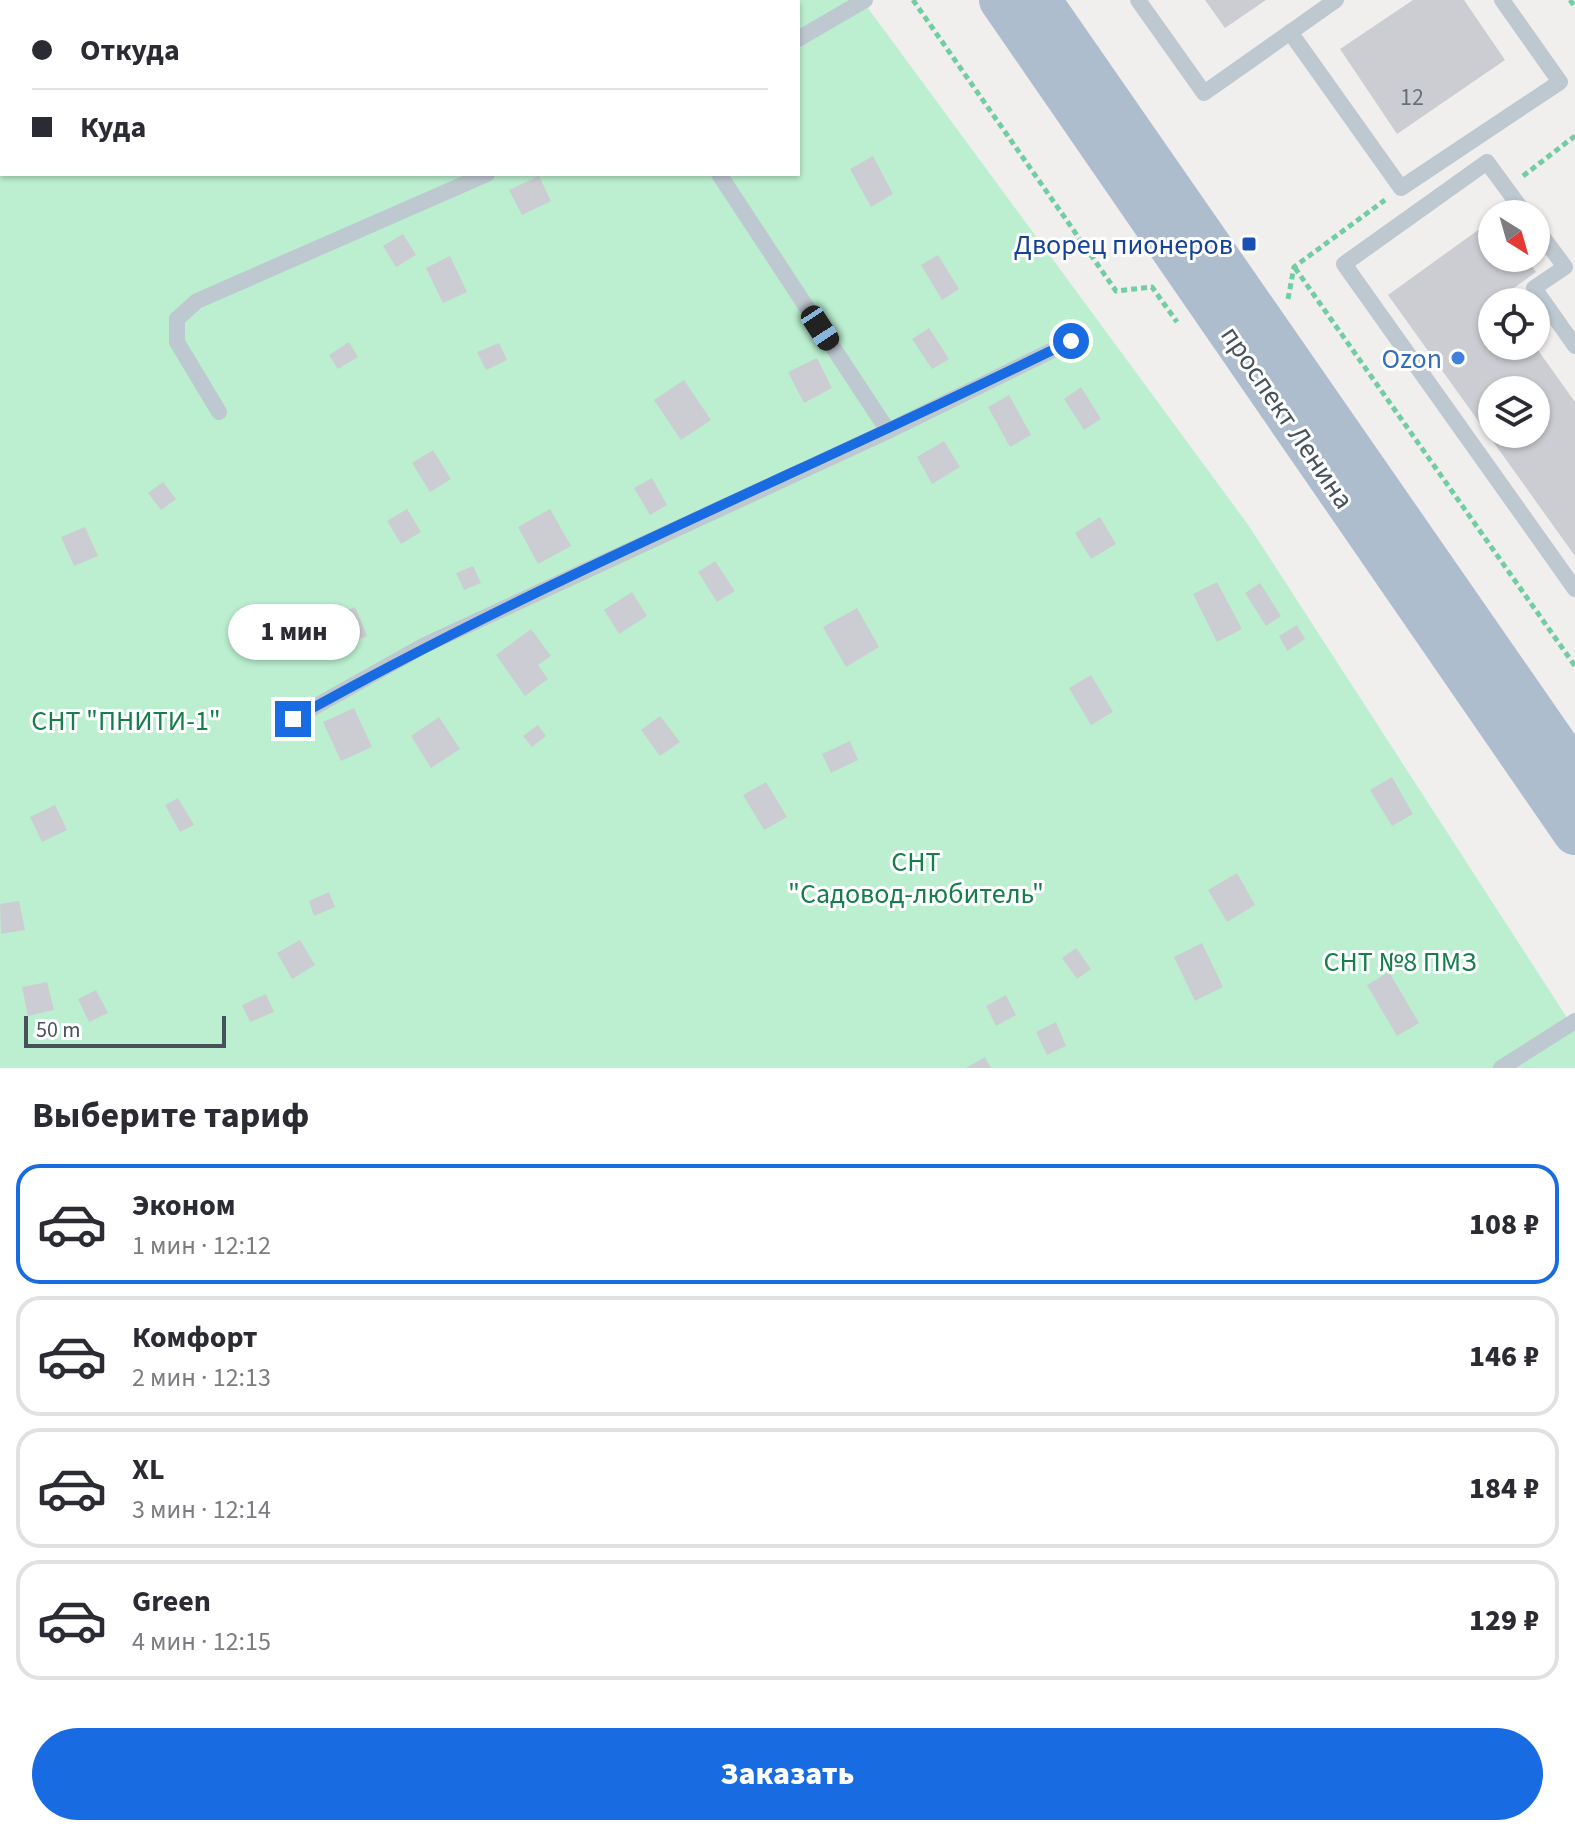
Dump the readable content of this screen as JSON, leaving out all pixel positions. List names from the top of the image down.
{
  "streets": {
    "main road": ["проспект Ленина"]
  },
  "parks": ["СНТ \"ПНИТИ-1\"", "СНТ \"Садовод-любитель\"", "СНТ №8 ПМЗ"],
  "places": {
    "transit": ["Дворец пионеров"],
    "other": ["Ozon"]
  },
  "house_numbers": ["12"],
  "scale_bar": "50 m",
  "north": "bottom right",
  "page": {
    "banner": ["Откуда", "Куда"],
    "bubble": "1 мин",
    "scale": "50 m",
    "heading": "Выберите тариф",
    "list": [
      {
        "name": "Эконом",
        "note": "1 мин · 12:12",
        "value": "108 ₽"
      },
      {
        "name": "Комфорт",
        "note": "2 мин · 12:13",
        "value": "146 ₽"
      },
      {
        "name": "XL",
        "note": "3 мин · 12:14",
        "value": "184 ₽"
      },
      {
        "name": "Green",
        "note": "4 мин · 12:15",
        "value": "129 ₽"
      }
    ],
    "buttons": "Заказать"
  }
}
